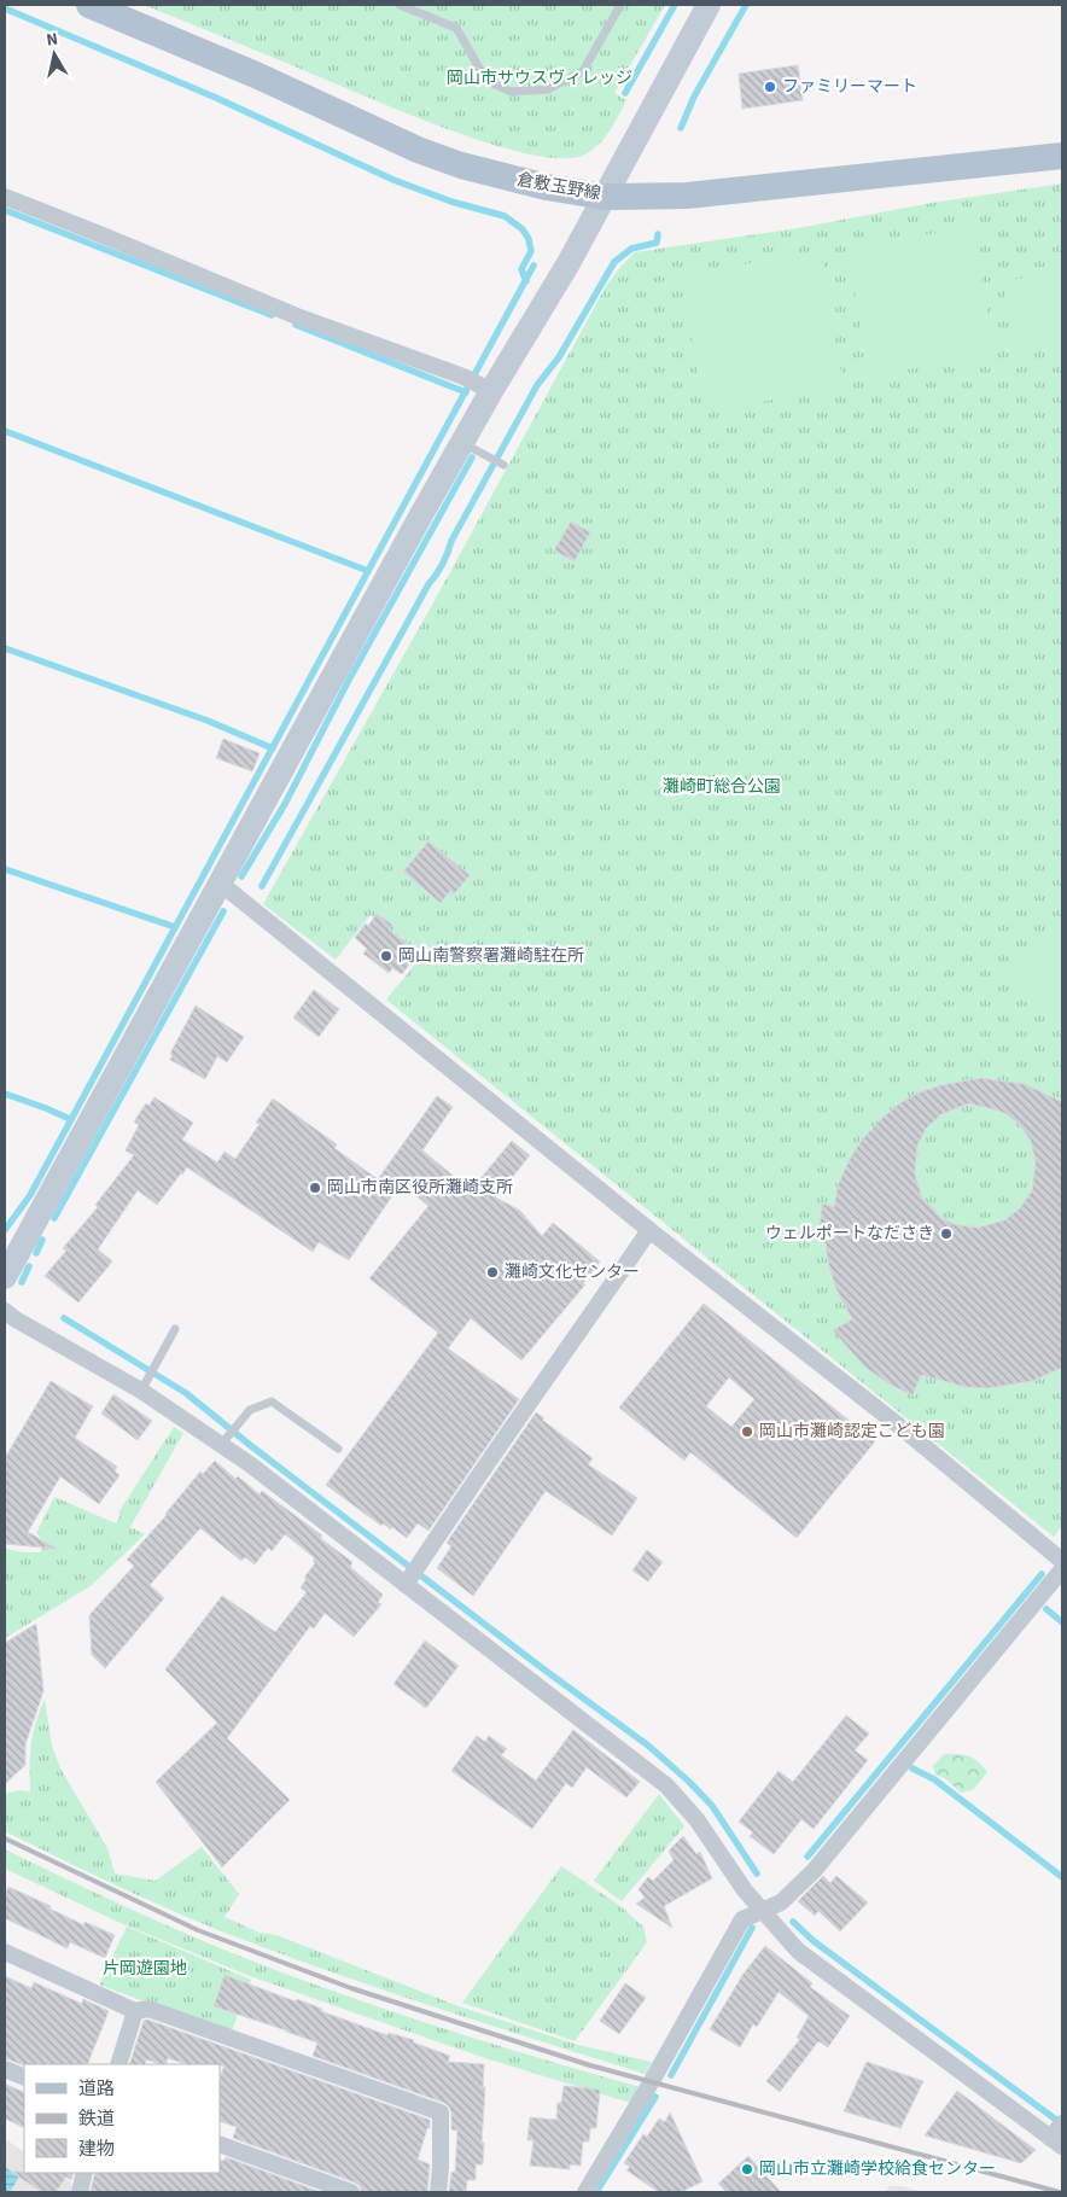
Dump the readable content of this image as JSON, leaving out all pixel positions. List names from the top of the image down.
{
  "streets": {
    "main road": ["倉敷玉野線"]
  },
  "parks": ["岡山市サウスヴィレッジ", "灘崎町総合公園", "片岡遊園地"],
  "places": [
    "ファミリーマート",
    "岡山南警察署灘崎駐在所",
    "岡山市南区役所灘崎支所",
    "ウェルポートなださき",
    "灘崎文化センター",
    "岡山市灘崎認定こども園",
    "岡山市立灘崎学校給食センター"
  ],
  "legend": ["道路", "鉄道", "建物"],
  "north": "top"
}
